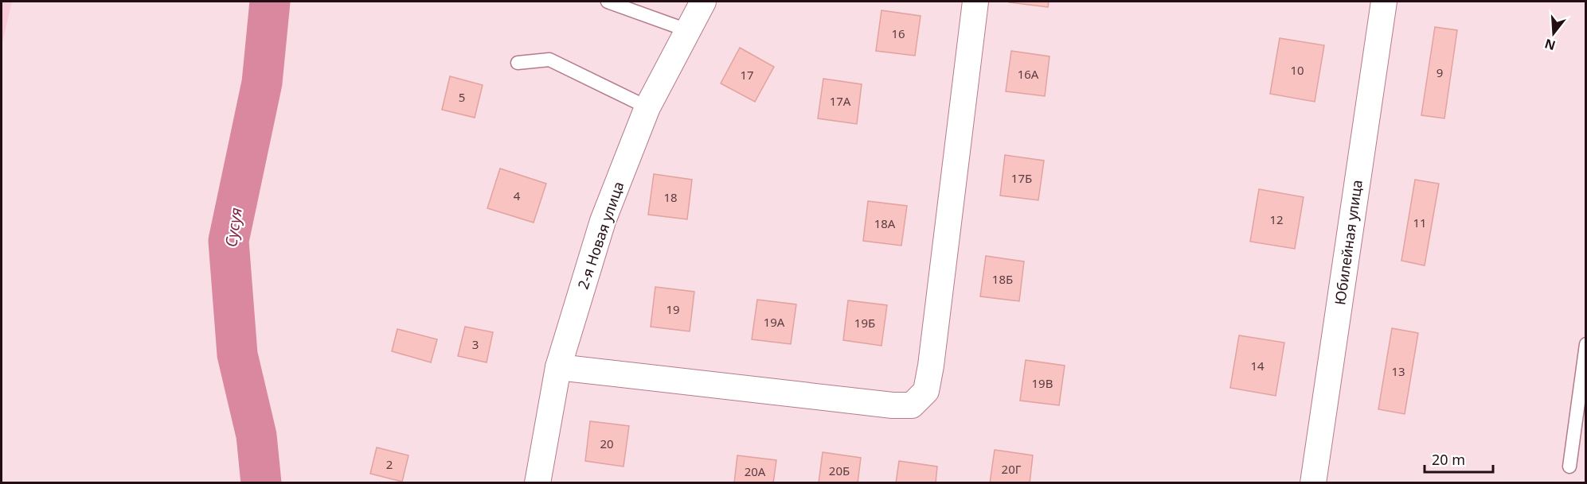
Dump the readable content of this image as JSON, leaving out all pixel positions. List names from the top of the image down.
{
  "streets": {
    "street": ["2-я Новая улица", "Юбилейная улица"]
  },
  "water": ["Сусуя"],
  "house_numbers": [
    "16",
    "10",
    "9",
    "16А",
    "17",
    "5",
    "17А",
    "17Б",
    "4",
    "18",
    "12",
    "11",
    "18А",
    "18Б",
    "19",
    "19А",
    "19Б",
    "3",
    "14",
    "13",
    "19В",
    "20",
    "2",
    "20Г",
    "20Б",
    "20А"
  ],
  "scale_bar": "20 m",
  "north": "bottom"
}
